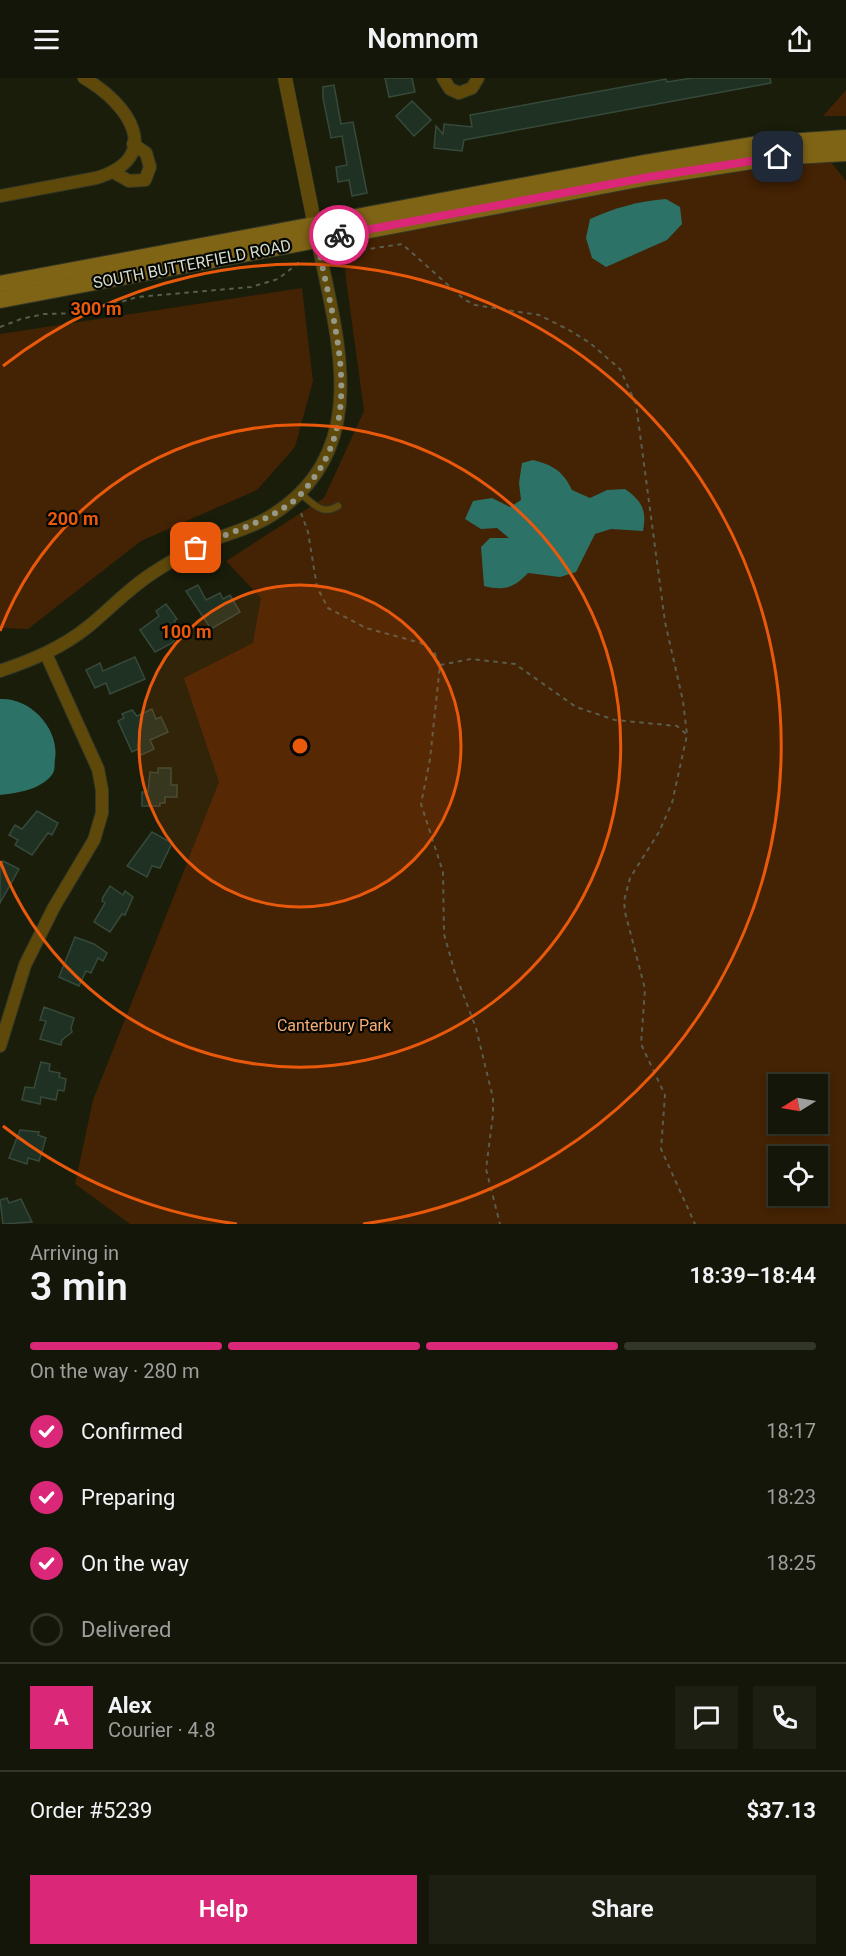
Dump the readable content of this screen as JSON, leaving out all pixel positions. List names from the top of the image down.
{
  "streets": {
    "main road": ["SOUTH BUTTERFIELD ROAD"]
  },
  "parks": ["Canterbury Park"],
  "north": "left",
  "page": {
    "header": "Nomnom",
    "heading": ["3 min", "Arriving in", "18:39–18:44"],
    "panel": [
      "Alex",
      "Courier · 4.8",
      "Order #5239",
      "$37.13"
    ],
    "bar": "On the way · 280 m",
    "list": [
      ["Confirmed", "18:17"],
      ["Preparing", "18:23"],
      ["On the way", "18:25"],
      "Delivered"
    ],
    "round": "A",
    "buttons": ["Help", "Share"]
  },
  "rings": ["300 m", "200 m", "100 m"]
}
